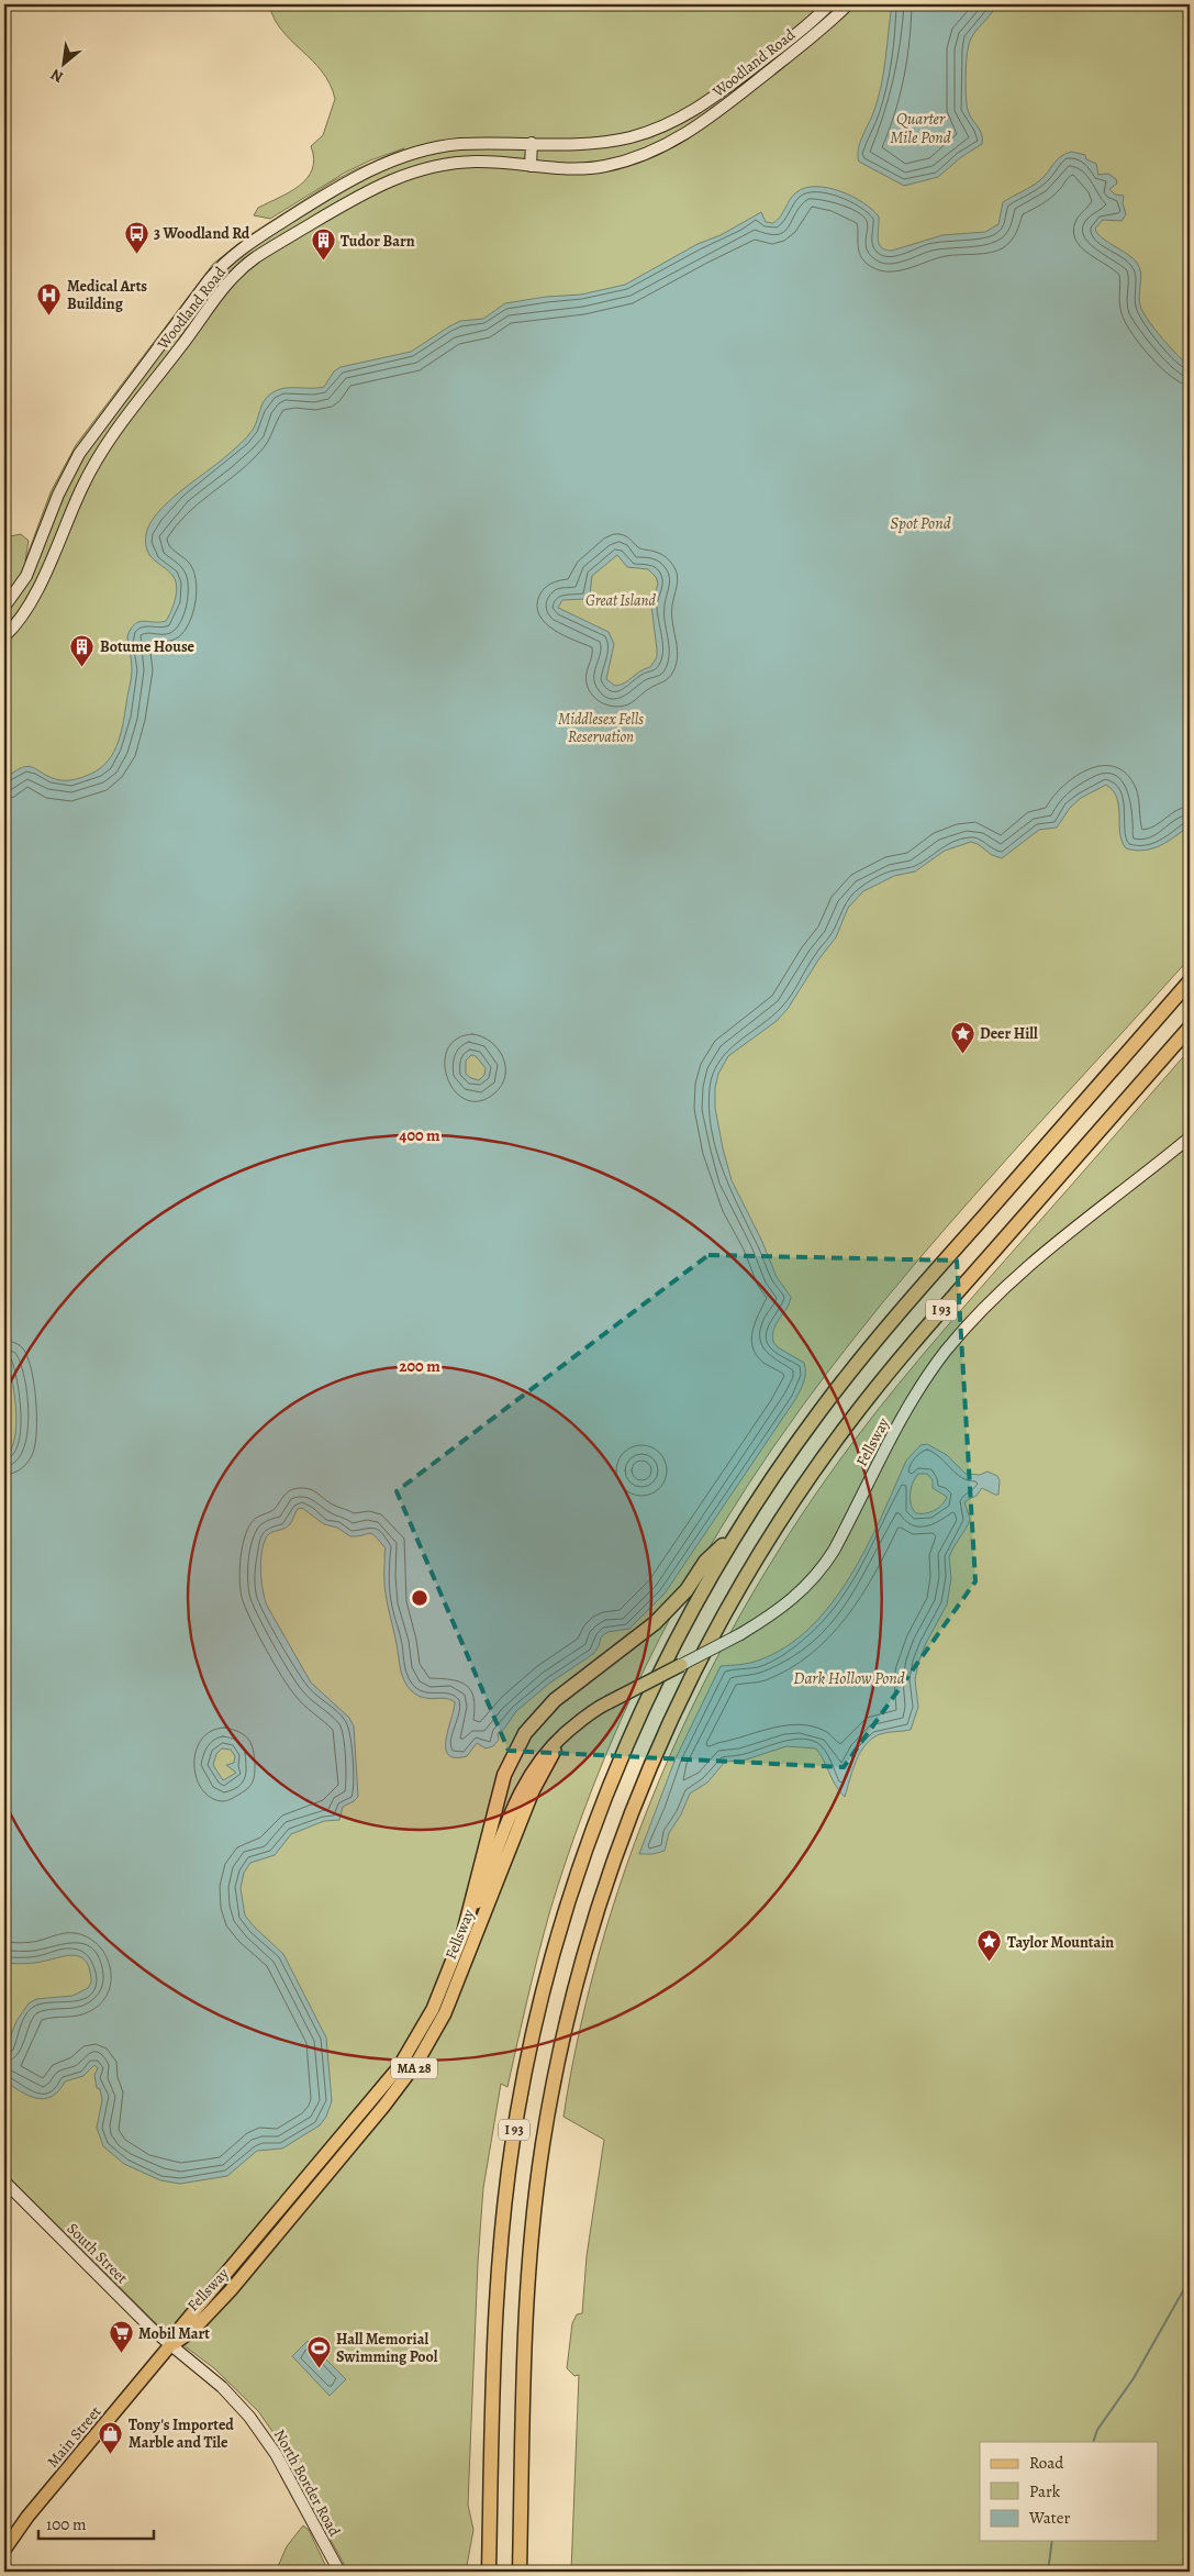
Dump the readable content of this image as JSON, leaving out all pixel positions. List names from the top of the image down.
{
  "streets": {
    "highway": ["I 93"],
    "main road": [
      "Woodland Road",
      "Fellsway",
      "MA 28",
      "South Street",
      "Main Street",
      "North Border Road"
    ]
  },
  "crossings": [
    ["Fellsway", "South Street"],
    ["Fellsway", "Main Street"],
    ["Fellsway", "North Border Road"],
    ["South Street", "Main Street"],
    ["South Street", "North Border Road"],
    ["Main Street", "North Border Road"]
  ],
  "water": ["Quarter Mile Pond", "Spot Pond", "Dark Hollow Pond"],
  "parks": ["Great Island", "Middlesex Fells Reservation"],
  "places": {
    "bus stop": ["3 Woodland Rd"],
    "building": ["Tudor Barn", "Botume House"],
    "hospital": ["Medical Arts Building"],
    "place": ["Deer Hill", "Taylor Mountain"],
    "supermarket": ["Mobil Mart"],
    "sports": ["Hall Memorial Swimming Pool"],
    "shop": ["Tony's Imported Marble and Tile"]
  },
  "legend": ["Road", "Park", "Water"],
  "scale_bar": "100 m",
  "north": "bottom left",
  "rings": ["400 m", "200 m"]
}
